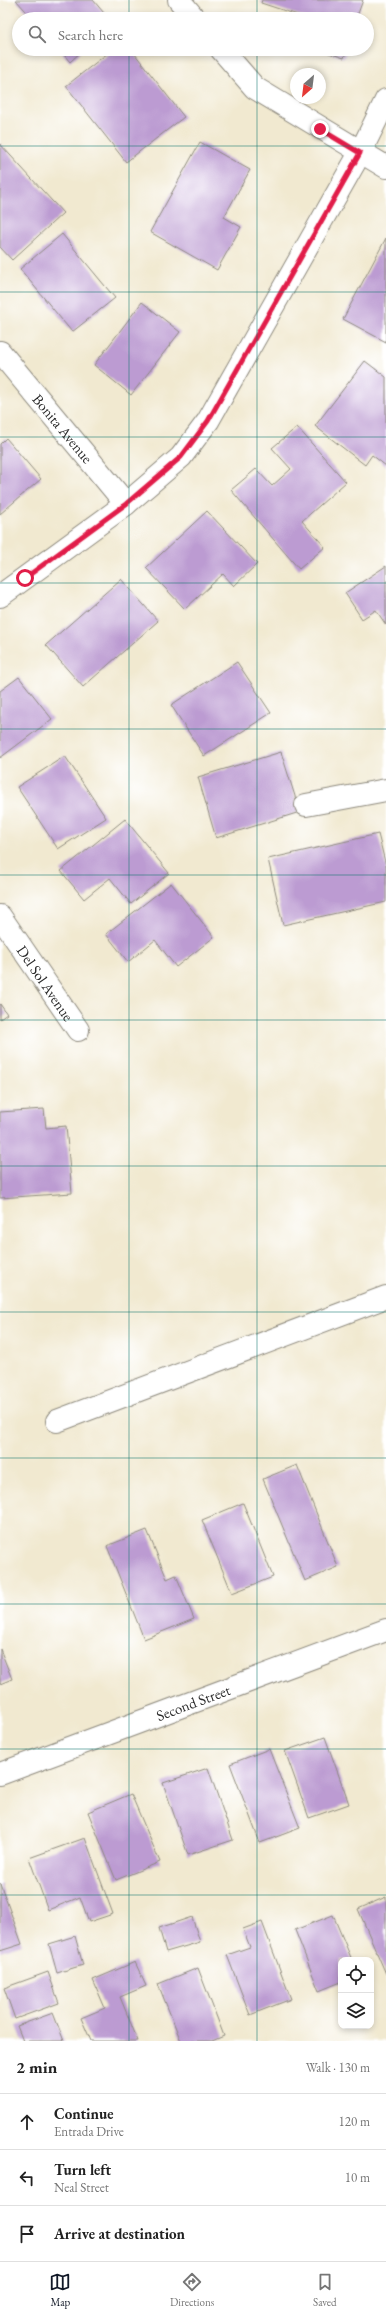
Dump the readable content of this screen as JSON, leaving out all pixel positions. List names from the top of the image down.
{
  "streets": {
    "street": ["Bonita Avenue", "Del Sol Avenue", "Second Street"]
  },
  "north": "bottom left",
  "page": {
    "search": "Search here",
    "heading": ["2 min", "Walk · 130 m"],
    "list": [
      ["Continue", "Entrada Drive", "120 m"],
      ["Turn left", "Neal Street", "10 m"],
      "Arrive at destination"
    ],
    "nav": ["Map", "Directions", "Saved"]
  }
}
